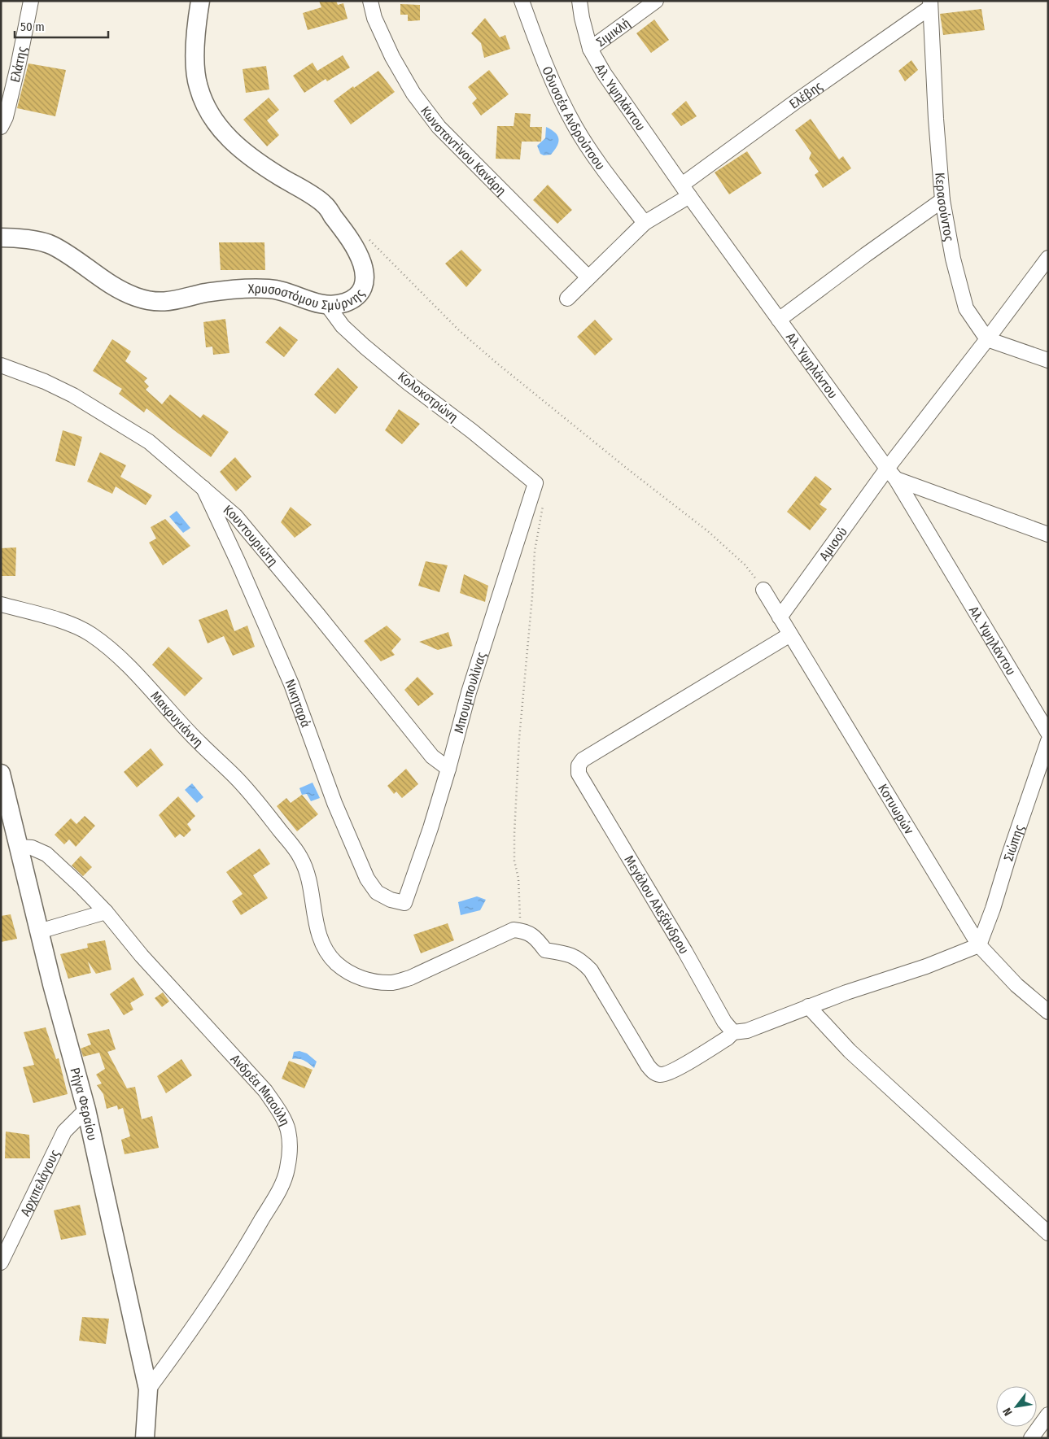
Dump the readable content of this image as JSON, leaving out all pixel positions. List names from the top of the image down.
{
  "streets": {
    "street": [
      "Σιμικλή",
      "Ελάτης",
      "Ελέβης",
      "Αλ. Υψηλάντου",
      "Οδυσσέα Ανδρούτσου",
      "Κωνσταντίνου Κανάρη",
      "Κερασούντος",
      "Χρυσοστόμου Σμύρνης",
      "Κολοκοτρώνη",
      "Κουντουριώτη",
      "Αμισού",
      "Μπουμπουλίνας",
      "Νικηταρά",
      "Μακρυγιάννη",
      "Κοτυωρών",
      "Σιώπης",
      "Μεγάλου Αλεξάνδρου",
      "Ανδρέα Μιαούλη",
      "Ρήγα Φεραίου",
      "Αρχιπελάγους"
    ]
  },
  "crossings": [
    ["Σιμικλή", "Αλ. Υψηλάντου"],
    ["Ελέβης", "Αλ. Υψηλάντου"],
    ["Ελέβης", "Οδυσσέα Ανδρούτσου"],
    ["Ελέβης", "Κωνσταντίνου Κανάρη"],
    ["Ελέβης", "Κερασούντος"],
    ["Αλ. Υψηλάντου", "Αμισού"],
    ["Κερασούντος", "Αμισού"],
    ["Χρυσοστόμου Σμύρνης", "Κολοκοτρώνη"],
    ["Κολοκοτρώνη", "Μπουμπουλίνας"],
    ["Κουντουριώτη", "Μπουμπουλίνας"],
    ["Κουντουριώτη", "Νικηταρά"],
    ["Αμισού", "Κοτυωρών"],
    ["Μπουμπουλίνας", "Νικηταρά"],
    ["Κοτυωρών", "Σιώπης"],
    ["Κοτυωρών", "Μεγάλου Αλεξάνδρου"],
    ["Ανδρέα Μιαούλη", "Ρήγα Φεραίου"],
    ["Ρήγα Φεραίου", "Αρχιπελάγους"]
  ],
  "scale_bar": "50 m",
  "north": "bottom left"
}
